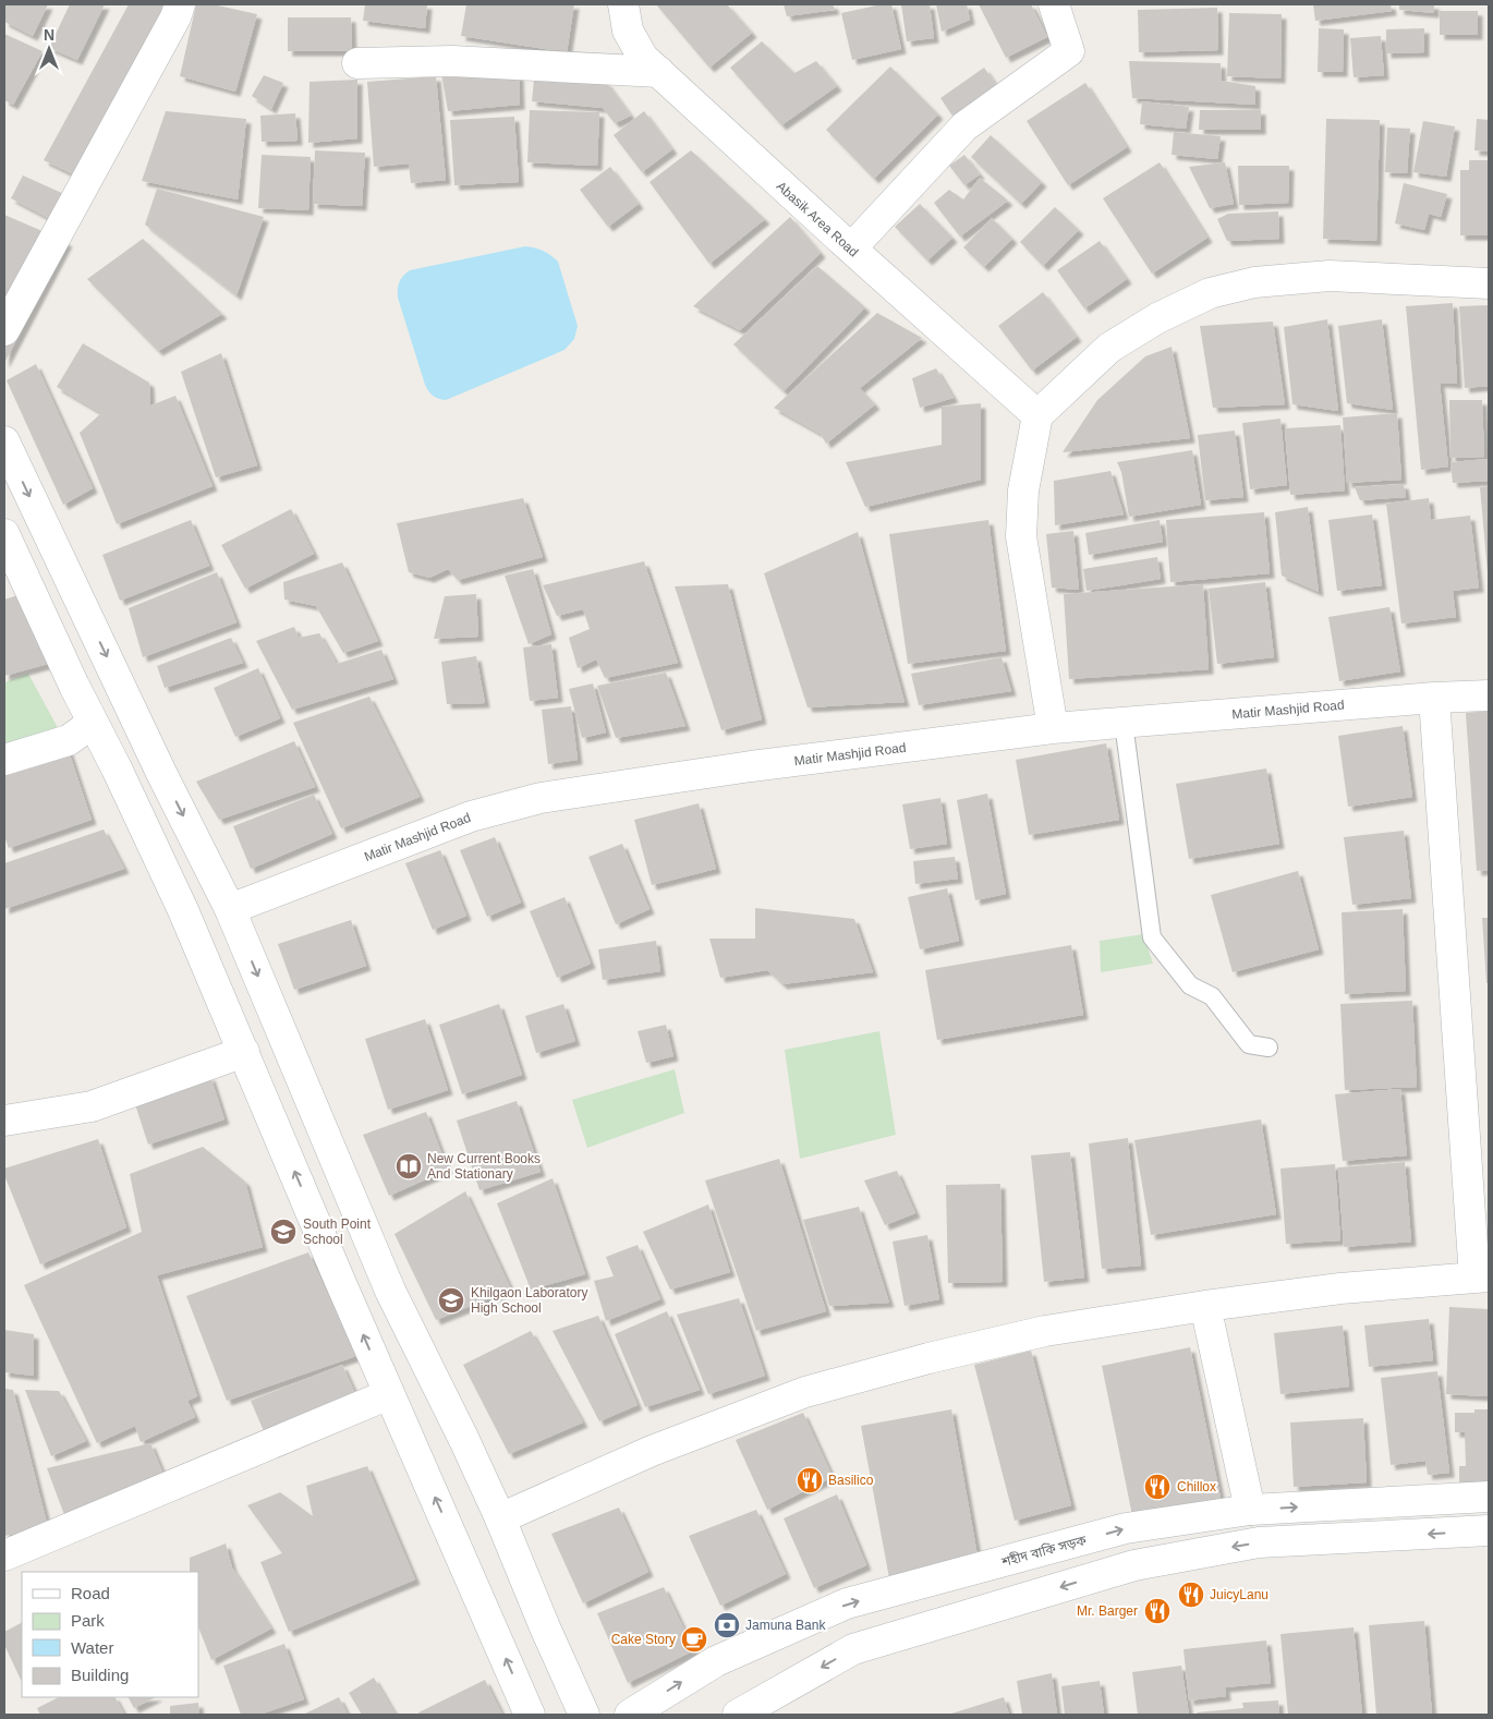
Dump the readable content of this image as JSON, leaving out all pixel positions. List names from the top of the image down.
{
  "streets": {
    "street": ["Abasik Area Road", "Matir Mashjid Road", "শহীদ বাকি সড়ক"]
  },
  "places": {
    "library": ["New Current Books And Stationary"],
    "school or university": ["South Point School", "Khilgaon Laboratory High School"],
    "restaurant": [
      "Basilico",
      "Chillox",
      "JuicyLanu",
      "Mr. Barger"
    ],
    "bank": ["Jamuna Bank"],
    "cafe": ["Cake Story"]
  },
  "legend": [
    "Road",
    "Park",
    "Water",
    "Building"
  ],
  "north": "top"
}
